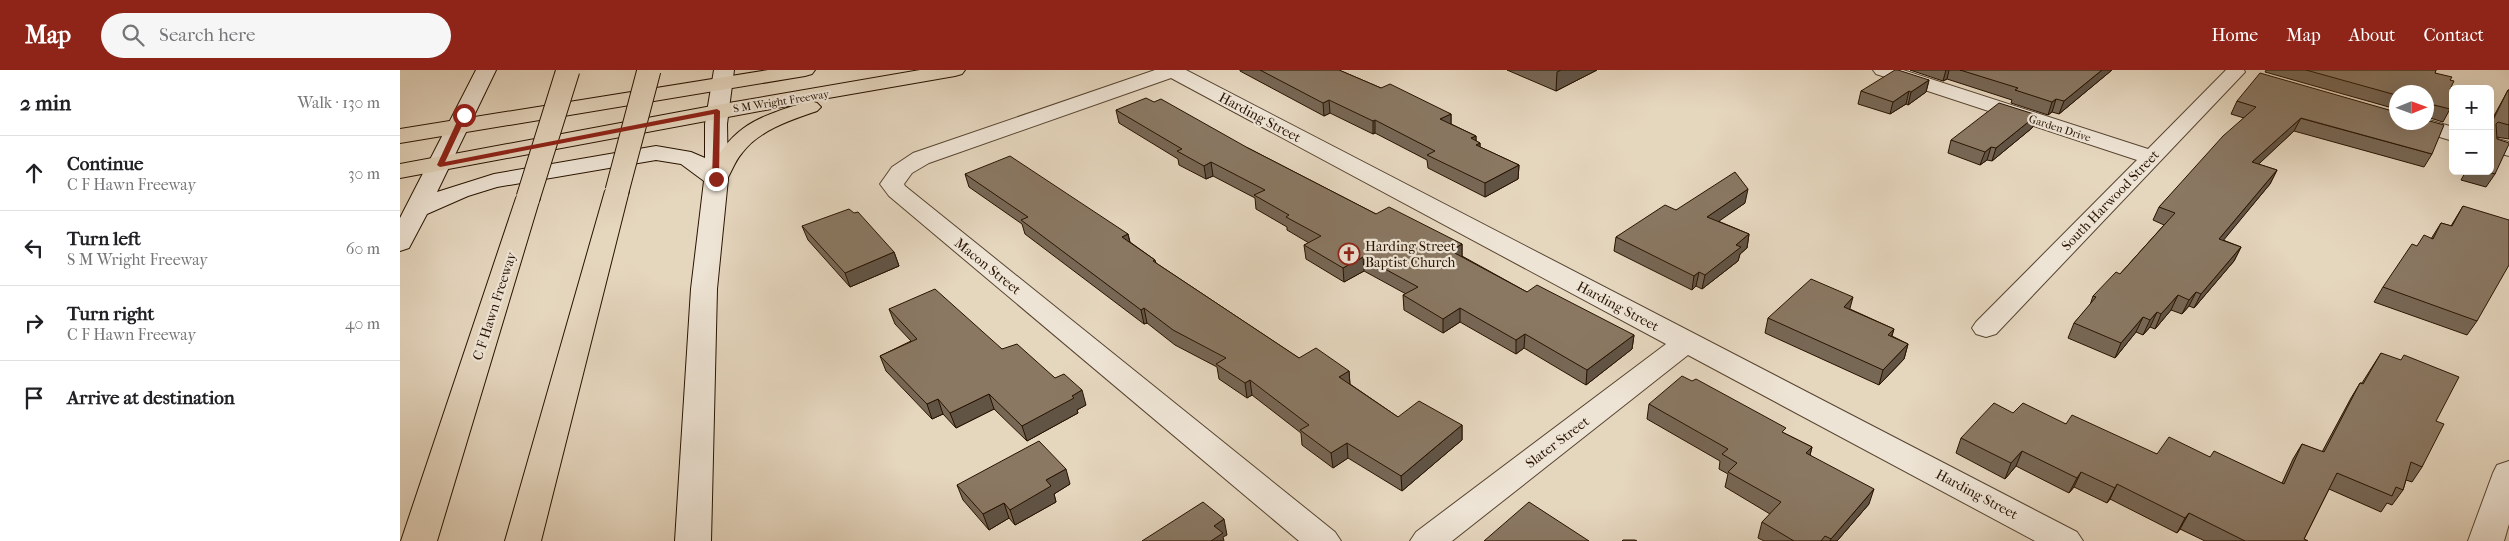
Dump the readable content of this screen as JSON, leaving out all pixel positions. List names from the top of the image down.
{
  "streets": {
    "main road": ["S M Wright Freeway", "C F Hawn Freeway"],
    "street": [
      "Harding Street",
      "Garden Drive",
      "South Harwood Street",
      "Macon Street",
      "Slater Street"
    ]
  },
  "crossings": [
    ["Harding Street", "Macon Street"],
    ["Harding Street", "Slater Street"],
    ["Garden Drive", "South Harwood Street"]
  ],
  "places": {
    "church": ["Harding Street Baptist Church"]
  },
  "north": "right",
  "page": {
    "header": "Map",
    "search": "Search here",
    "nav": [
      "Home",
      "Map",
      "About",
      "Contact"
    ],
    "heading": ["2 min", "Walk · 130 m"],
    "map_buttons": ["+", "−"],
    "list": [
      ["Continue", "C F Hawn Freeway", "30 m"],
      ["Turn left", "S M Wright Freeway", "60 m"],
      ["Turn right", "C F Hawn Freeway", "40 m"],
      "Arrive at destination"
    ]
  }
}
